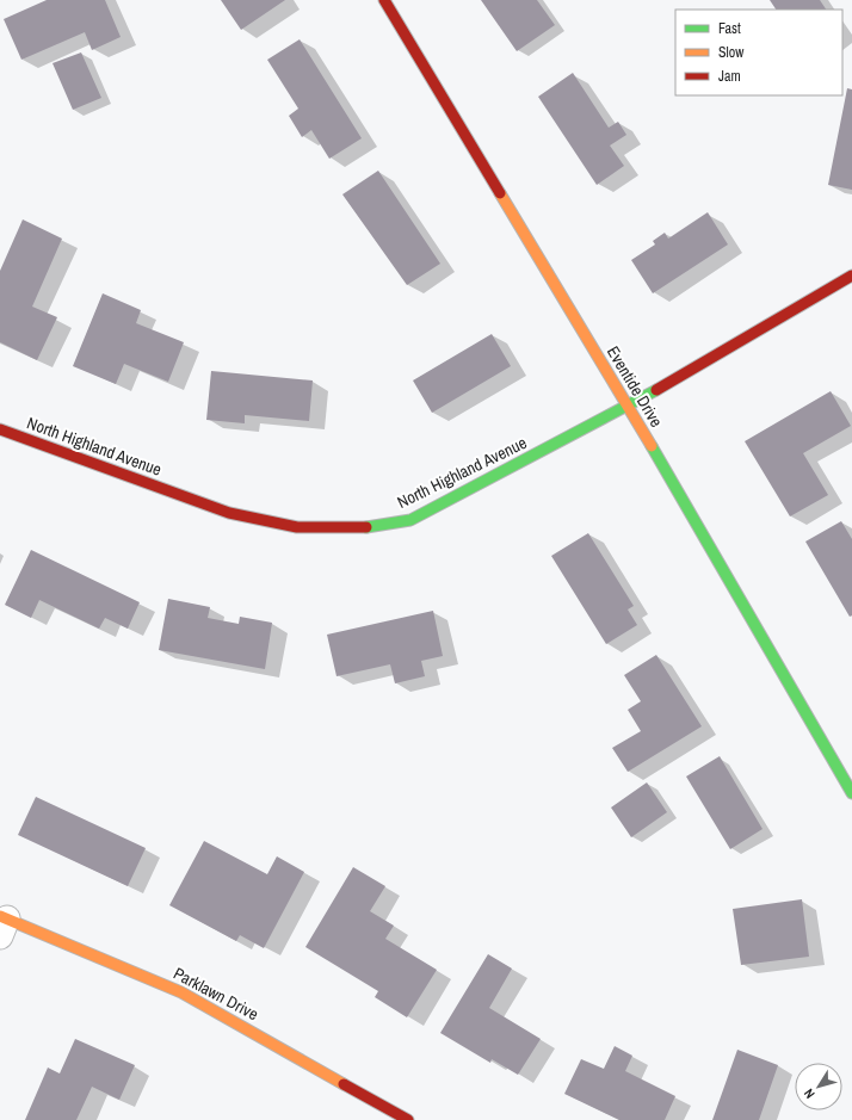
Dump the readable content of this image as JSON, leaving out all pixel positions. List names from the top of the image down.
{
  "streets": {
    "street": ["Eventide Drive", "North Highland Avenue", "Parklawn Drive"]
  },
  "crossings": [
    ["Eventide Drive", "North Highland Avenue"]
  ],
  "legend": ["Fast", "Slow", "Jam"],
  "north": "bottom left"
}
